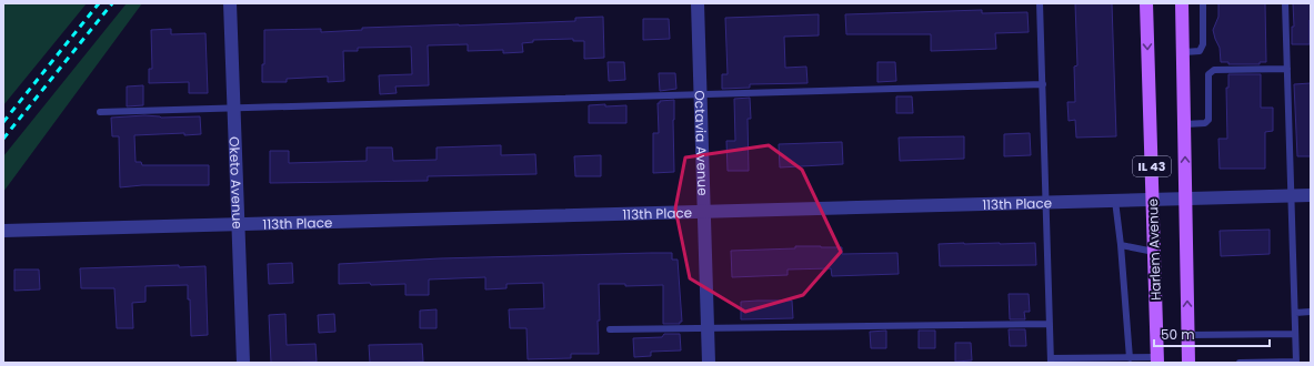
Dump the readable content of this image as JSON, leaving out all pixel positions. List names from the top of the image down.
{
  "streets": {
    "main road": ["IL 43", "Harlem Avenue"],
    "street": ["Octavia Avenue", "Oketo Avenue", "113th Place"]
  },
  "crossings": [
    ["Octavia Avenue", "113th Place"],
    ["IL 43", "113th Place"],
    ["Oketo Avenue", "113th Place"],
    ["113th Place", "Harlem Avenue"]
  ],
  "scale_bar": "50 m"
}
